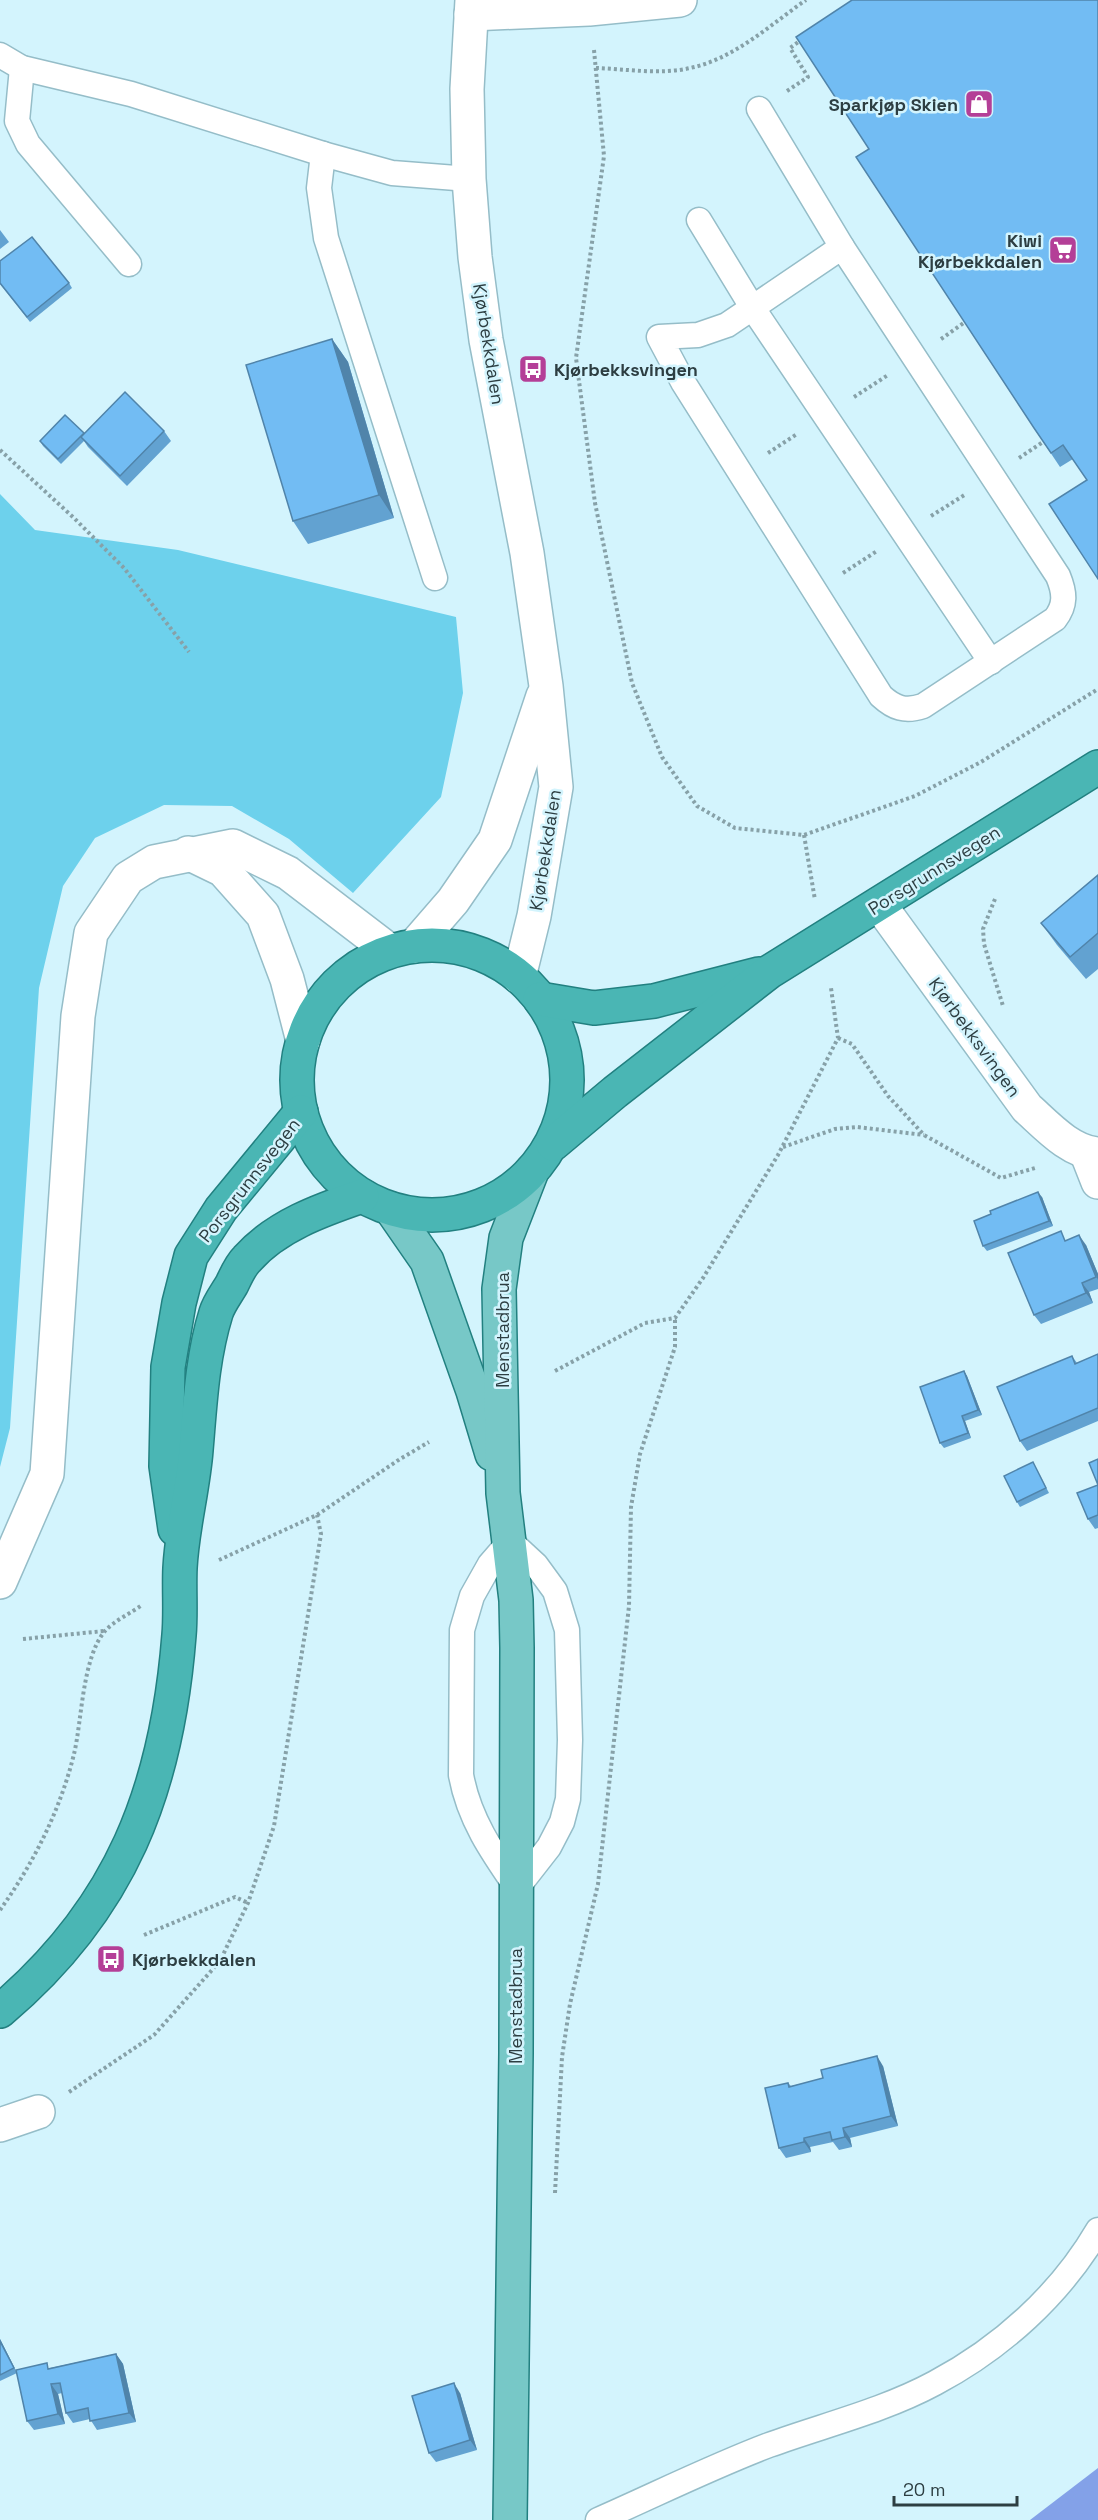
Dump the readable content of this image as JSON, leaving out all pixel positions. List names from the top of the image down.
{
  "streets": {
    "highway": ["Porsgrunnsvegen"],
    "main road": ["Menstadbrua"],
    "street": ["Kjørbekkdalen", "Kjørbekksvingen"]
  },
  "crossings": [
    ["Kjørbekkdalen", "Porsgrunnsvegen"],
    ["Porsgrunnsvegen", "Kjørbekksvingen"],
    ["Porsgrunnsvegen", "Menstadbrua"]
  ],
  "places": {
    "shop": ["Sparkjøp Skien"],
    "supermarket": ["Kiwi Kjørbekkdalen"],
    "bus stop": ["Kjørbekksvingen", "Kjørbekkdalen"]
  },
  "scale_bar": "20 m"
}
